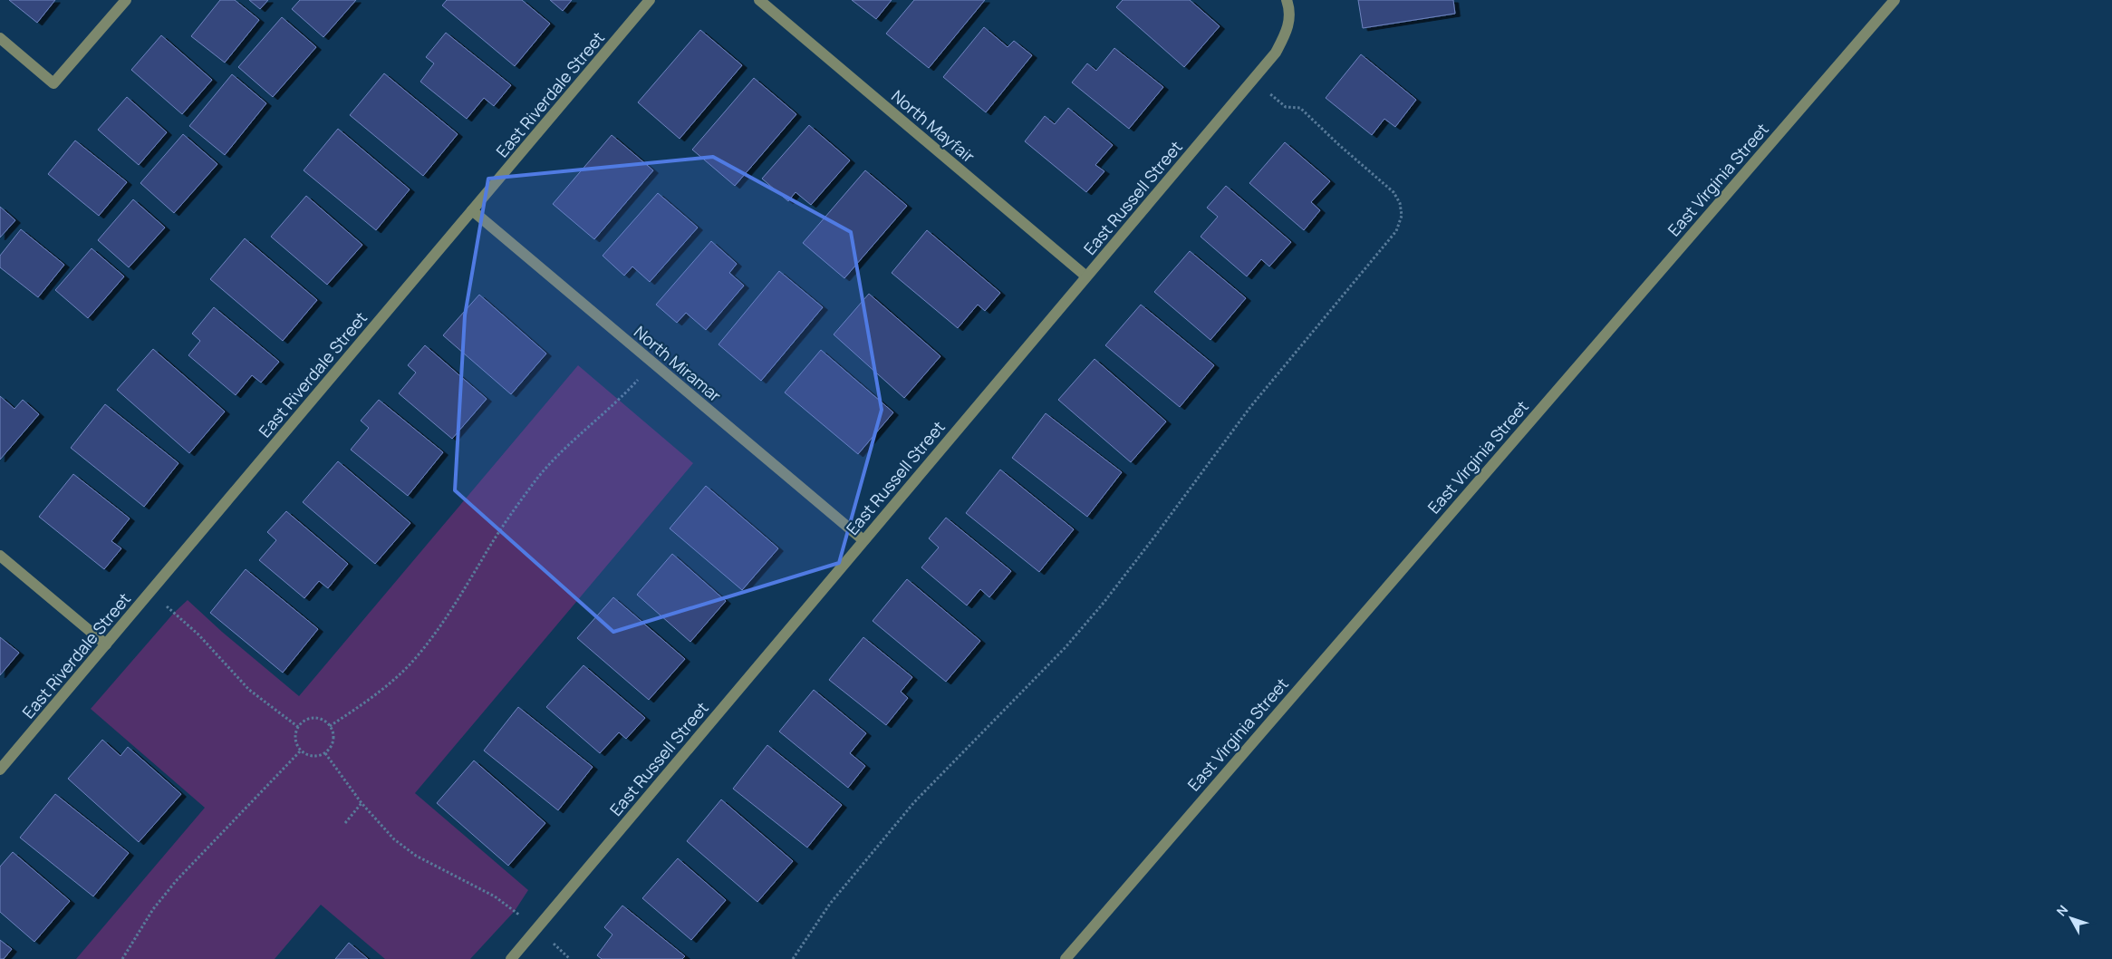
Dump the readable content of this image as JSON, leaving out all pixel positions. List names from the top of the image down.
{
  "streets": {
    "street": [
      "East Riverdale Street",
      "North Mayfair",
      "East Virginia Street",
      "East Russell Street",
      "North Miramar"
    ]
  },
  "crossings": [
    ["East Riverdale Street", "North Miramar"],
    ["North Mayfair", "East Russell Street"],
    ["East Russell Street", "North Miramar"]
  ],
  "north": "top left"
}
